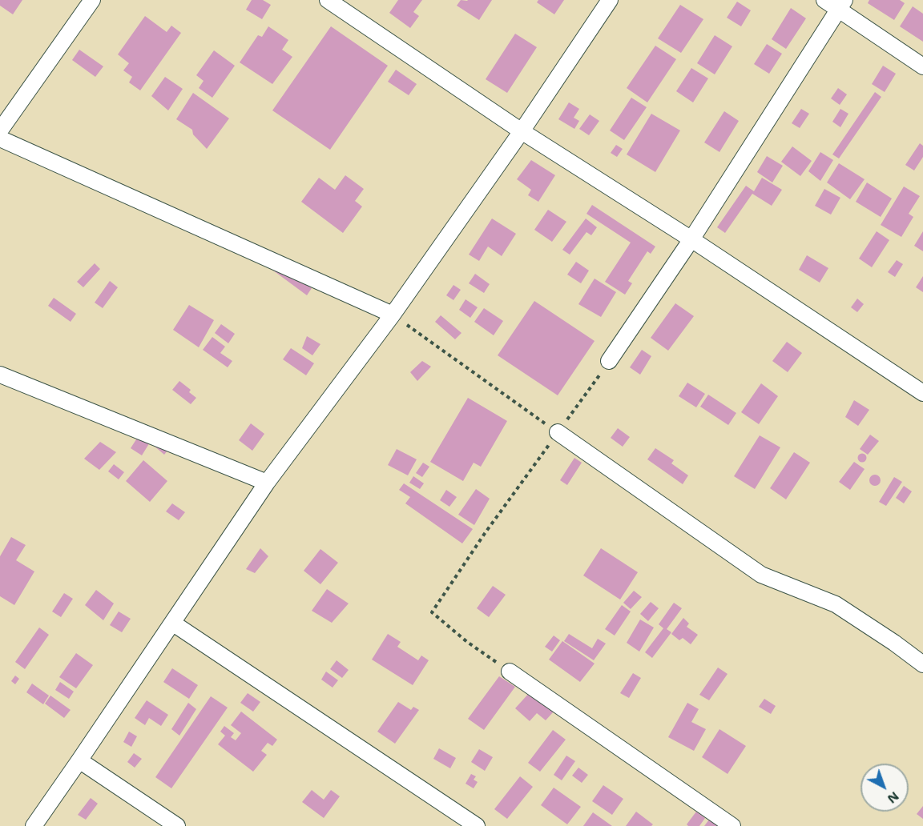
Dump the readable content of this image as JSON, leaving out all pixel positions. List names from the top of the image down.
{
  "north": "bottom right"
}
